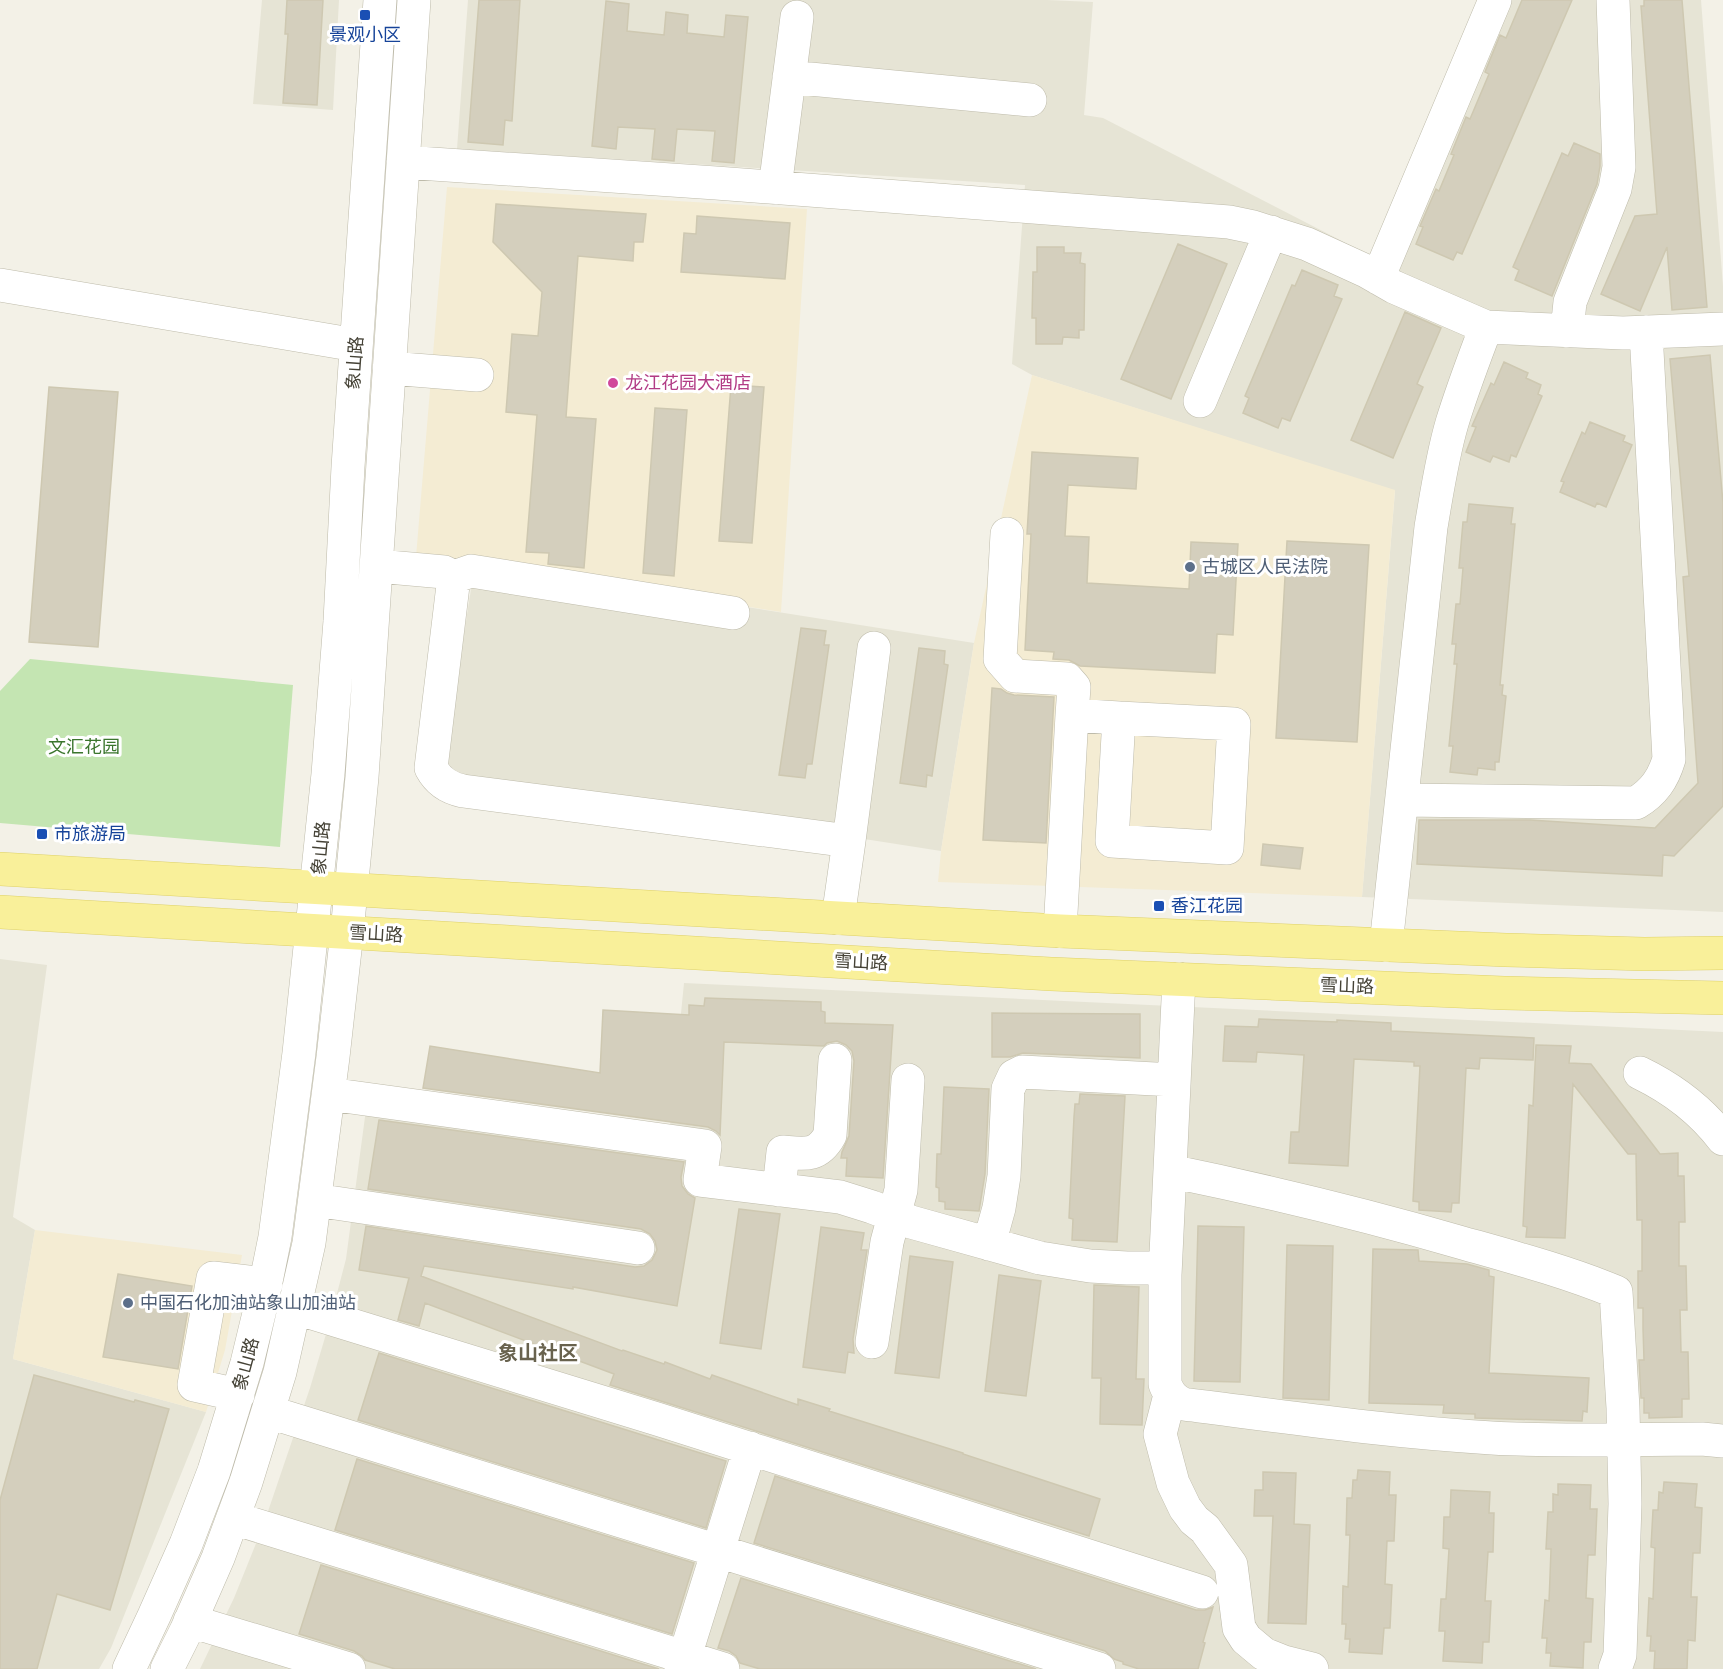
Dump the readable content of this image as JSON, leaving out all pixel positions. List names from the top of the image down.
{
  "streets": {
    "main road": ["雪山路"],
    "street": ["象山路"]
  },
  "crossings": [
    ["象山路", "雪山路"]
  ],
  "districts": ["象山社区"],
  "parks": ["文汇花园"],
  "places": {
    "transit": ["景观小区", "市旅游局", "香江花园"],
    "other": ["龙江花园大酒店", "古城区人民法院", "中国石化加油站象山加油站"]
  }
}
